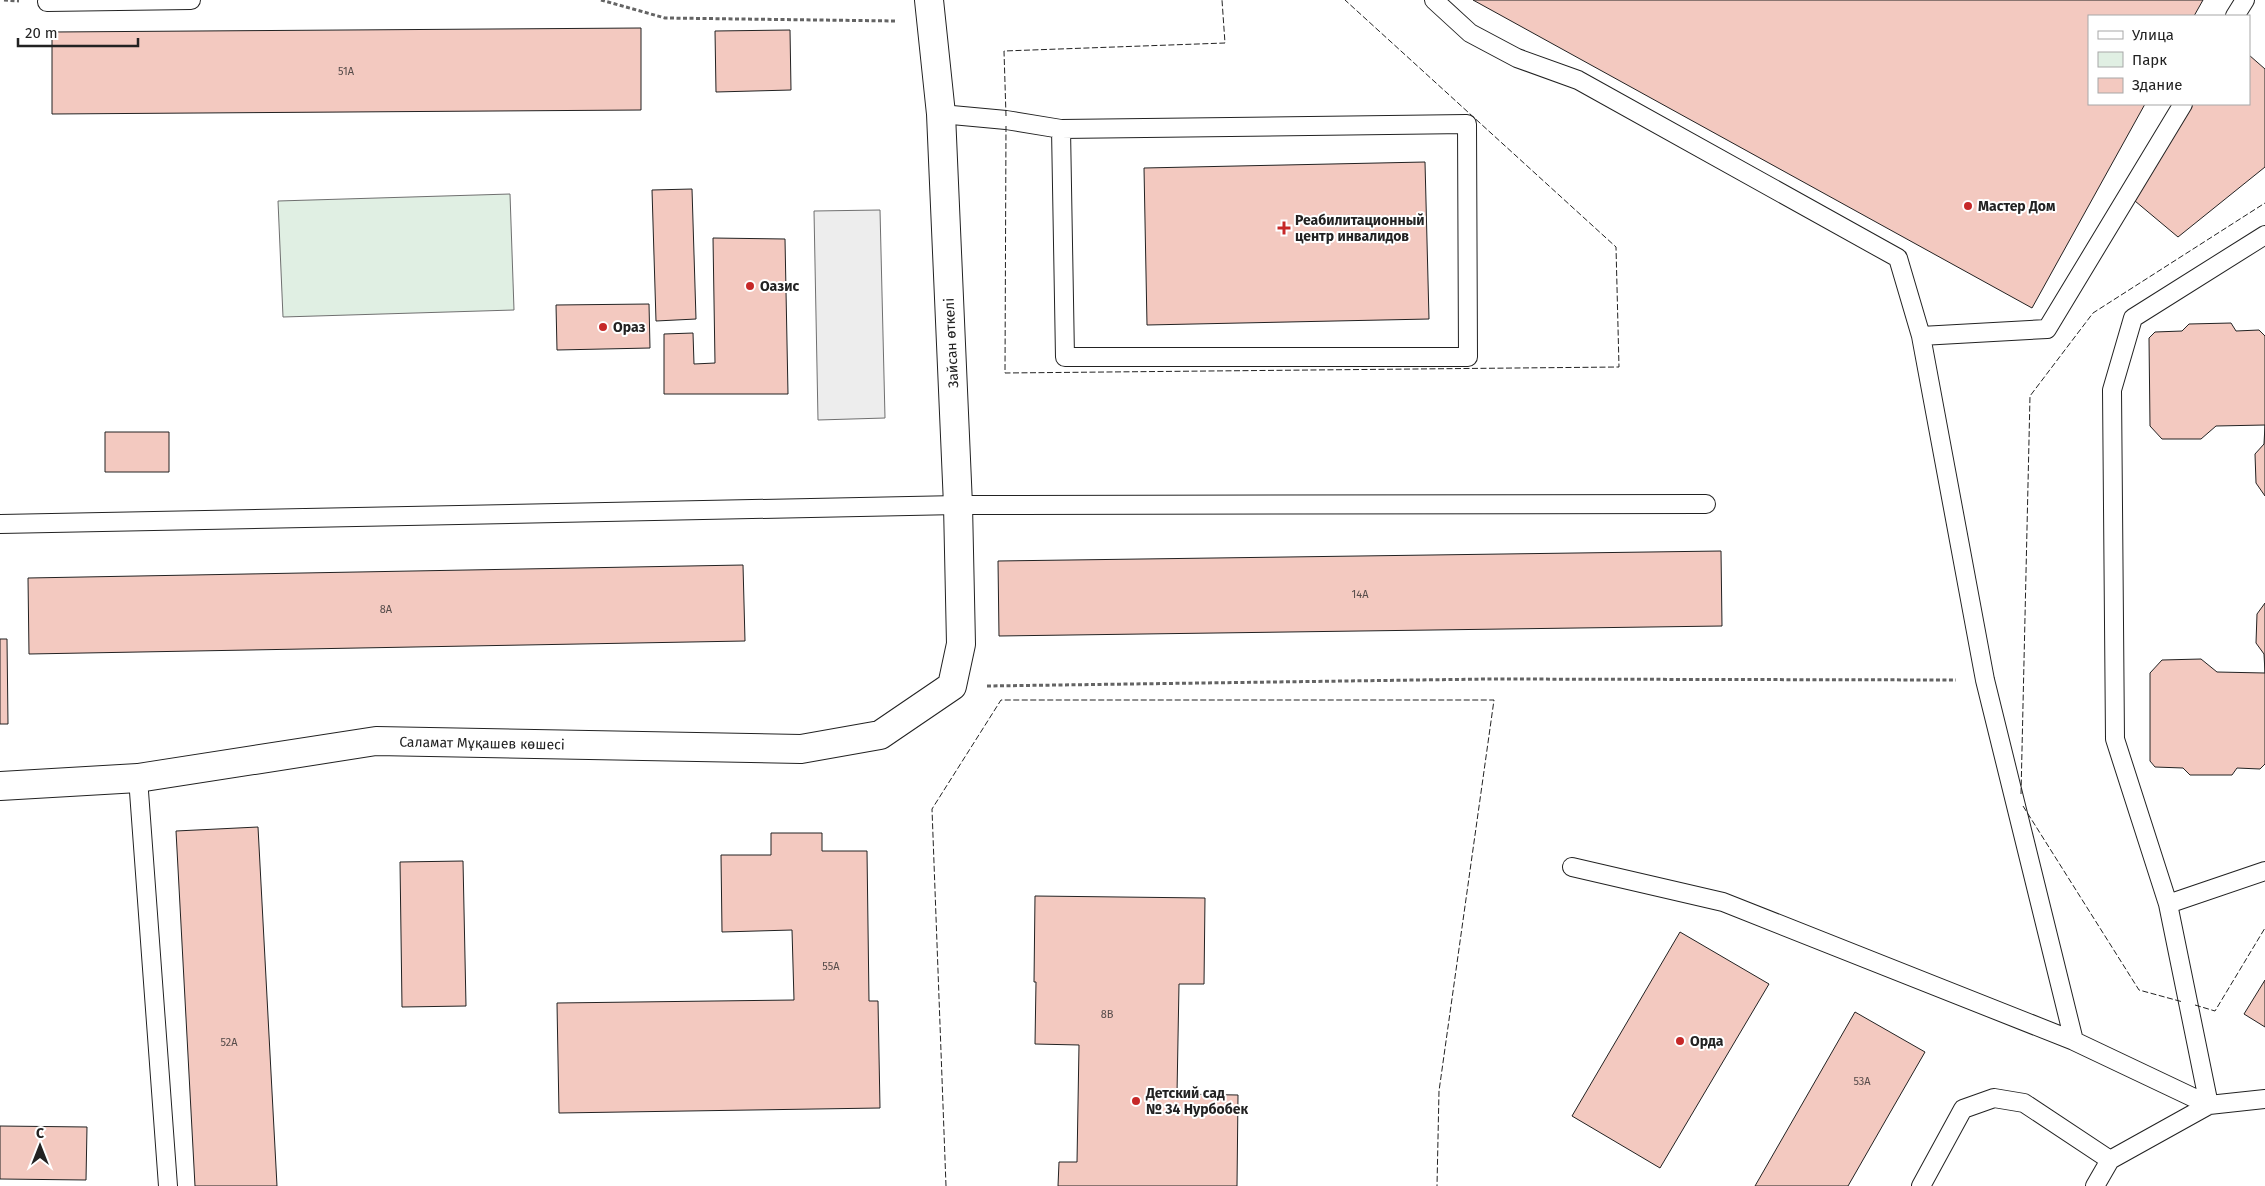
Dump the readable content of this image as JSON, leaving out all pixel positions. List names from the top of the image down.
{
  "streets": {
    "street": ["Зайсан өткелі", "Саламат Мұқашев көшесі"]
  },
  "crossings": [
    ["Зайсан өткелі", "Саламат Мұқашев көшесі"]
  ],
  "places": {
    "other": [
      "Мастер Дом",
      "Оазис",
      "Ораз",
      "Орда",
      "Детский сад № 34 Нурбобек"
    ],
    "health": ["Реабилитационный центр инвалидов"]
  },
  "house_numbers": [
    "51А",
    "14А",
    "8А",
    "55А",
    "8В",
    "52А",
    "53А"
  ],
  "legend": ["Улица", "Парк", "Здание"],
  "scale_bar": "20 m",
  "north": "top"
}
